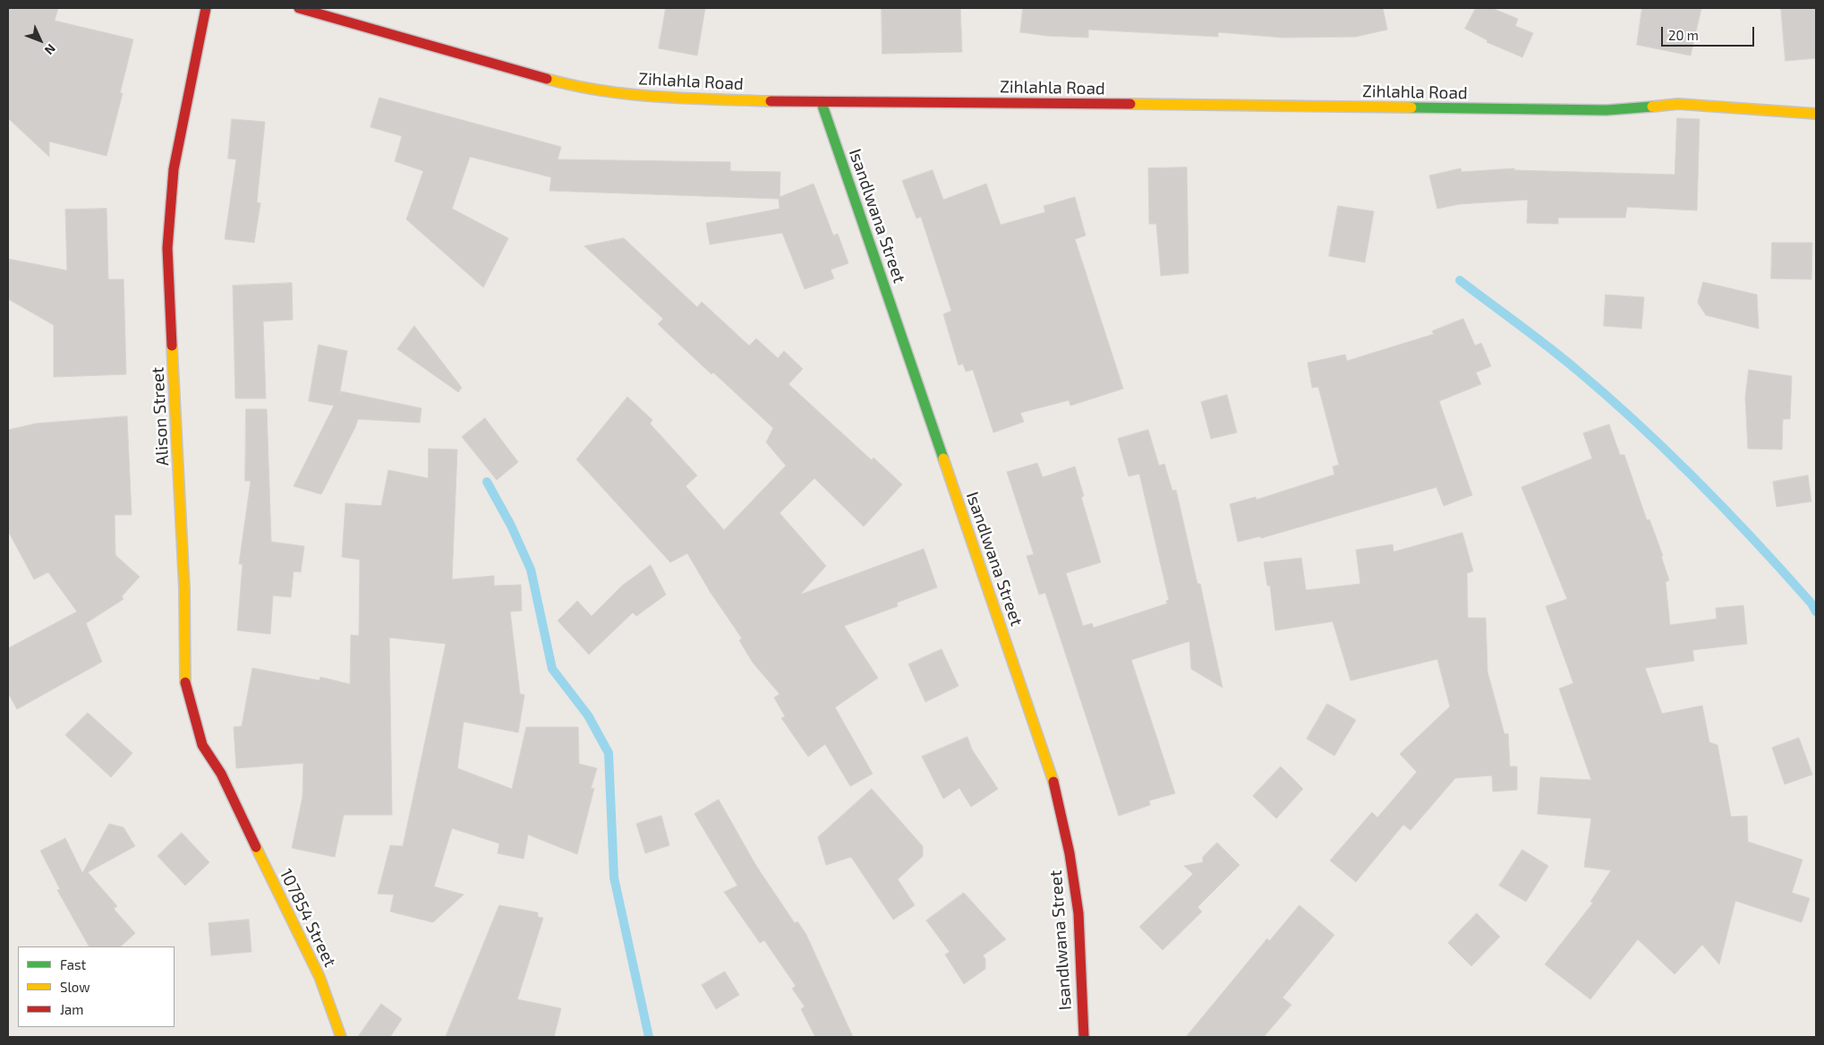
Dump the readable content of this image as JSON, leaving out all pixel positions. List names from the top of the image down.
{
  "streets": {
    "street": [
      "Zihlahla Road",
      "Isandlwana Street",
      "Alison Street",
      "107854 Street"
    ]
  },
  "crossings": [
    ["Zihlahla Road", "Isandlwana Street"],
    ["Alison Street", "107854 Street"]
  ],
  "legend": ["Fast", "Slow", "Jam"],
  "scale_bar": "20 m",
  "north": "bottom right"
}
